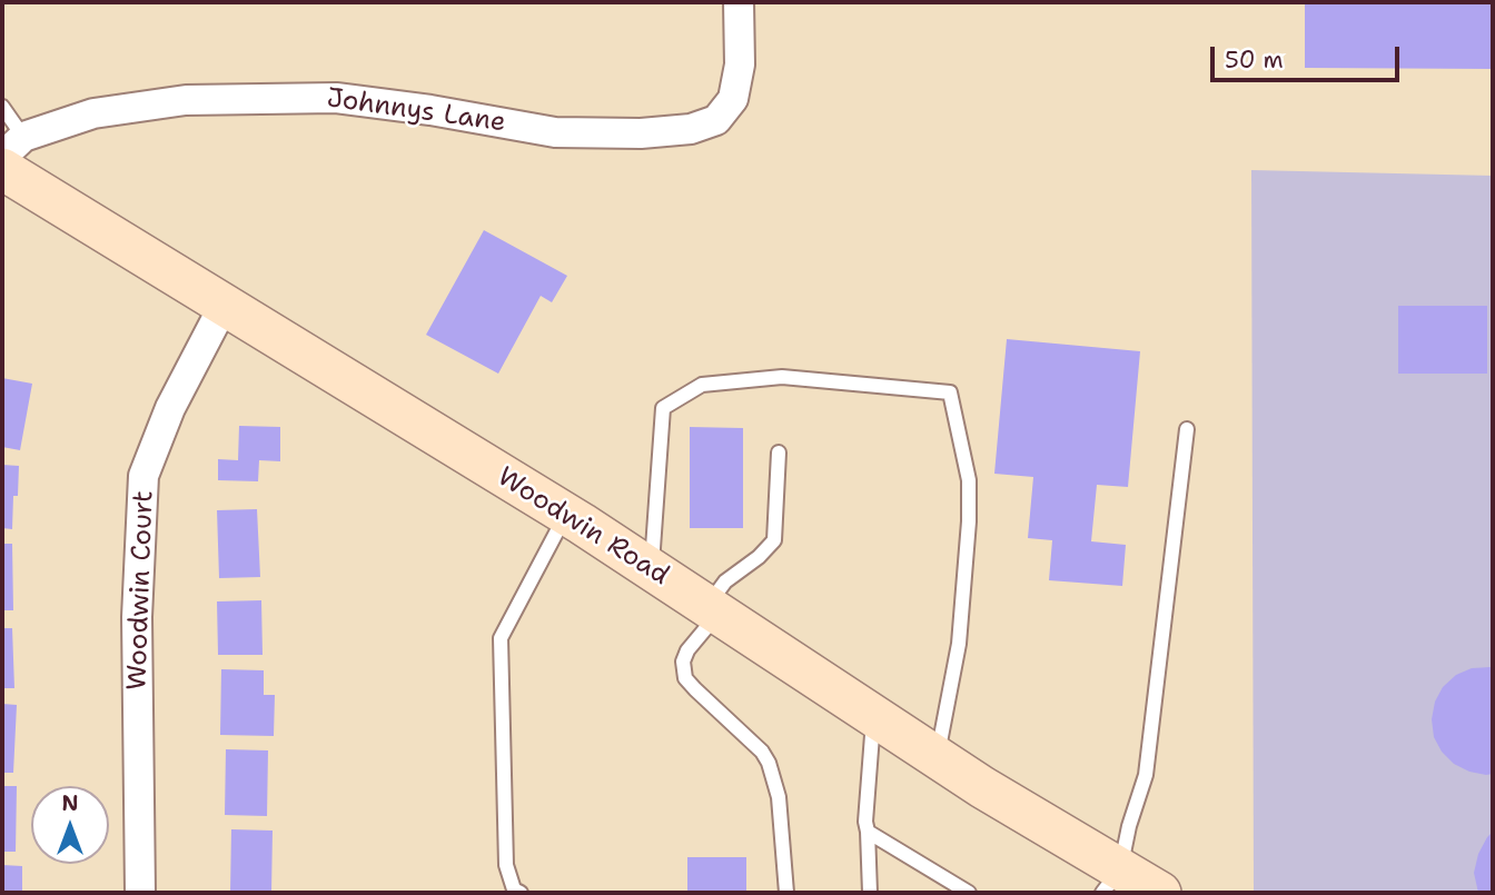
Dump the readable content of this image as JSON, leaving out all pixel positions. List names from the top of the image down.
{
  "streets": {
    "street": ["Johnnys Lane", "Woodwin Road", "Woodwin Court"]
  },
  "crossings": [
    ["Johnnys Lane", "Woodwin Road"],
    ["Woodwin Road", "Woodwin Court"]
  ],
  "scale_bar": "50 m",
  "north": "top"
}
